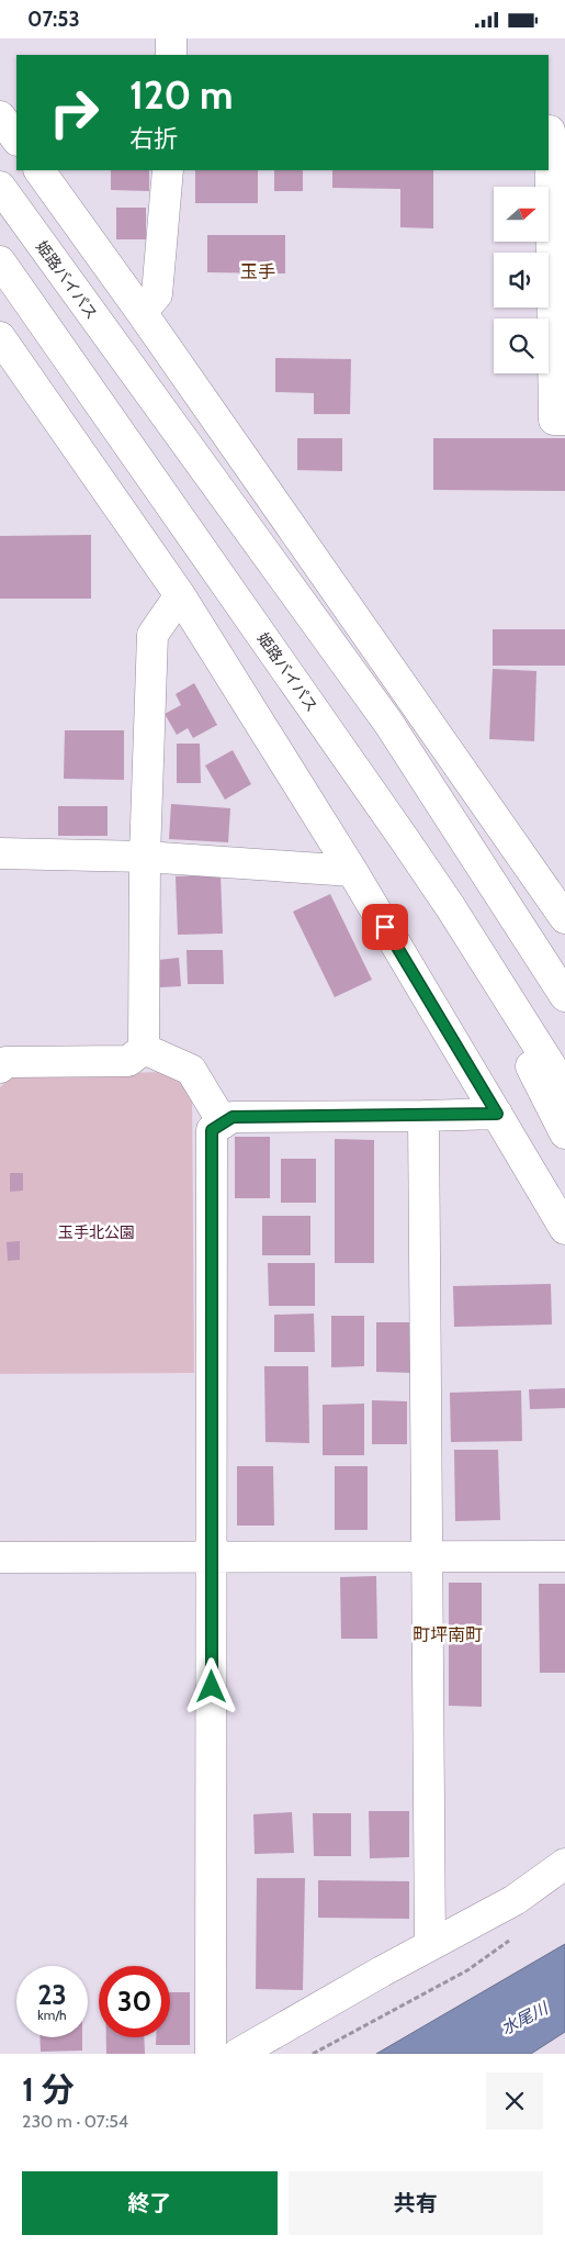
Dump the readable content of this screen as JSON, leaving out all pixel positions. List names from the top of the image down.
{
  "streets": {
    "main road": ["姫路バイパス"]
  },
  "districts": ["玉手", "町坪南町"],
  "water": ["水尾川"],
  "parks": ["玉手北公園"],
  "north": "right",
  "page": {
    "status": "07:53",
    "turn": ["120 m", "右折"],
    "speed": "23 km/h",
    "limit": "30",
    "heading": ["1 分", "230 m · 07:54"],
    "buttons": ["終了", "共有"]
  }
}
